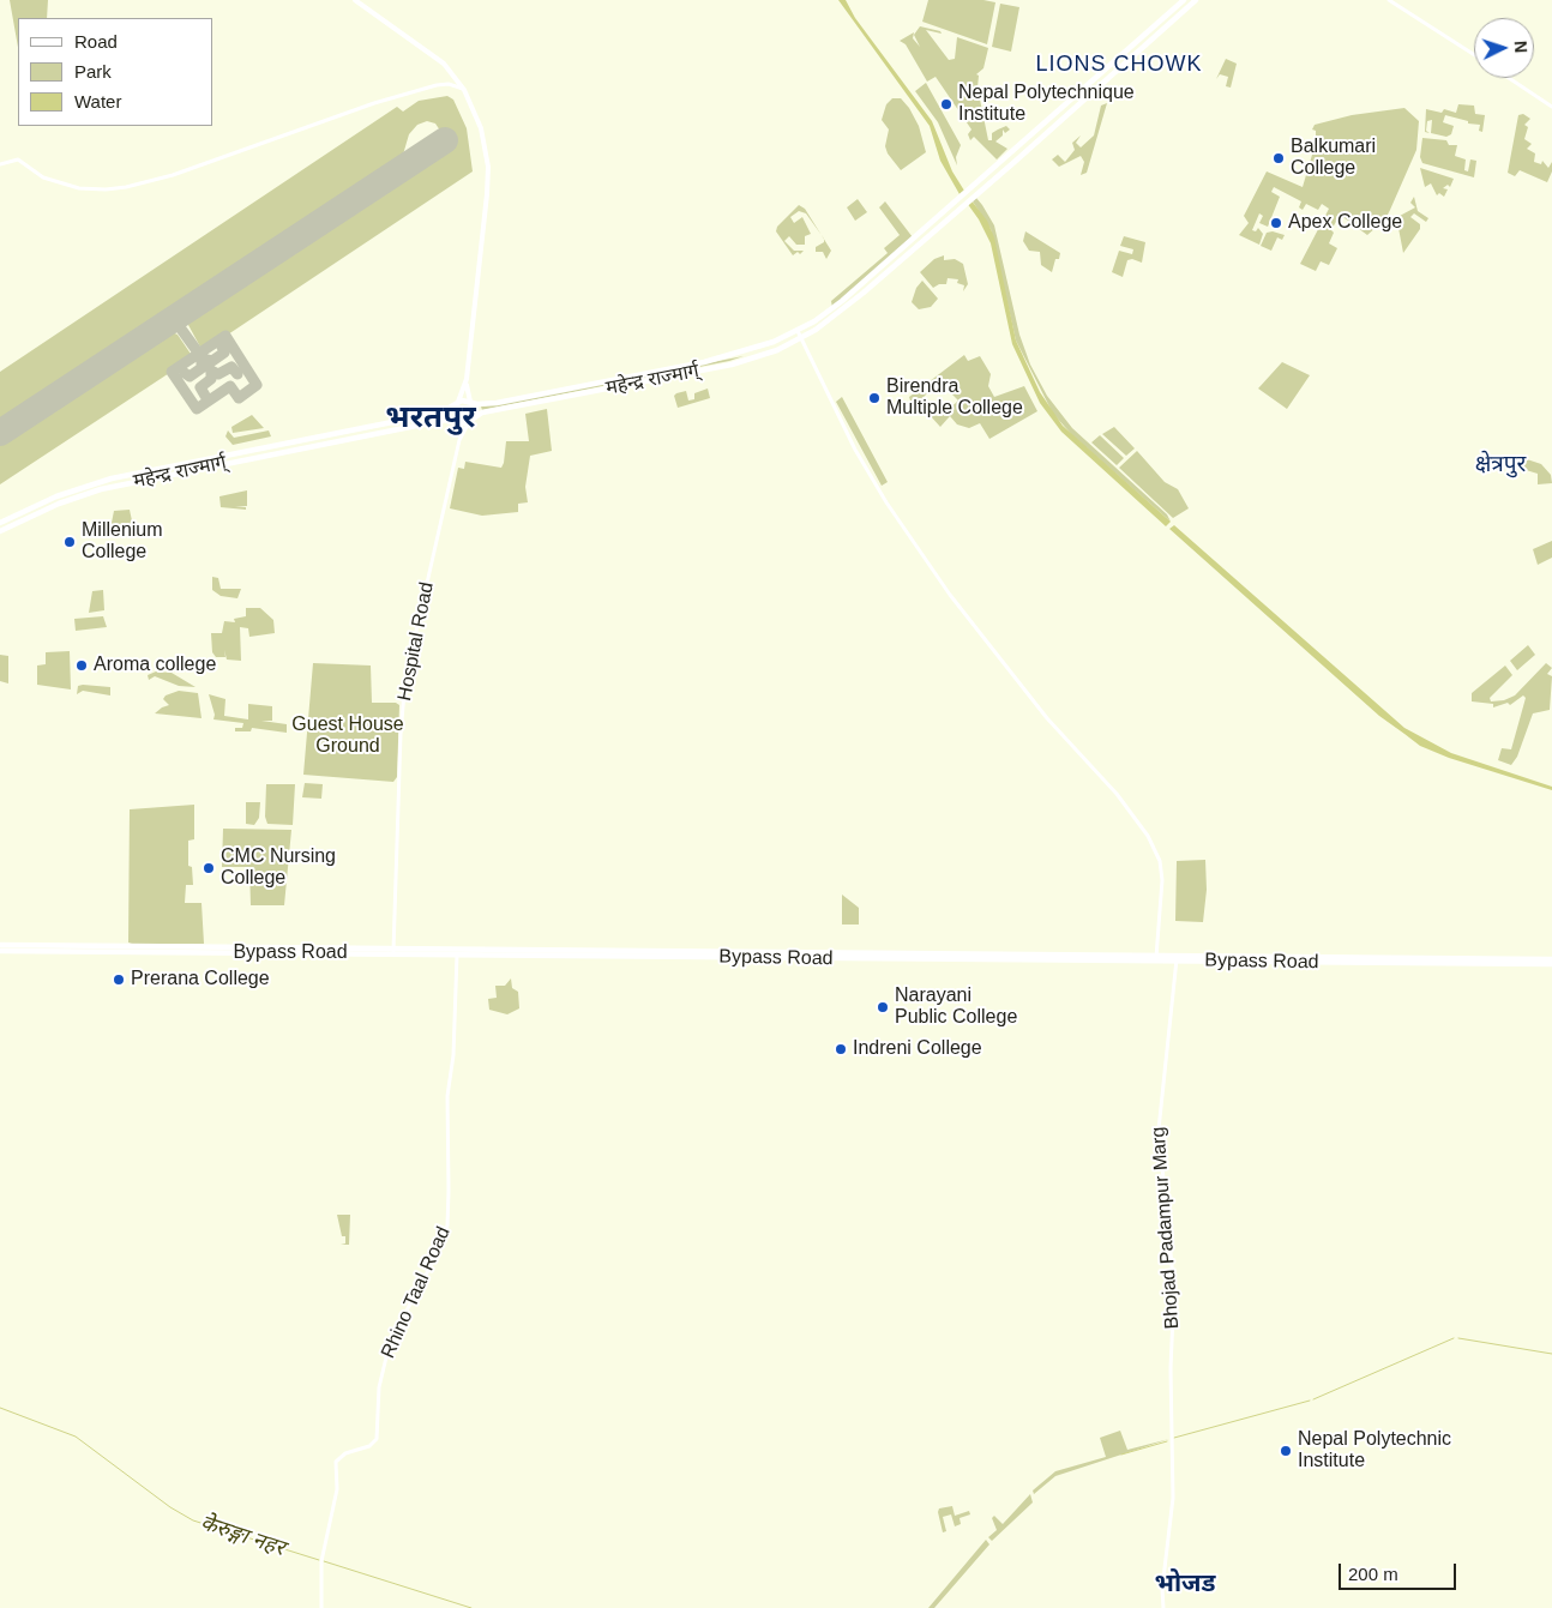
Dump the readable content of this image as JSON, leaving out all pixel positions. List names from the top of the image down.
{
  "streets": {
    "highway": ["महेन्द्र राज्मार्ग्", "Bypass Road"],
    "street": ["Hospital Road", "Bhojad Padampur Marg", "Rhino Taal Road"]
  },
  "crossings": [
    ["महेन्द्र राज्मार्ग्", "Hospital Road"],
    ["Hospital Road", "Bypass Road"],
    ["Bypass Road", "Bhojad Padampur Marg"],
    ["Bypass Road", "Rhino Taal Road"]
  ],
  "districts": [
    "LIONS CHOWK",
    "भरतपुर",
    "क्षेत्रपुर",
    "भोजड"
  ],
  "water": ["केेरुङ्गा नहर"],
  "parks": ["Guest House Ground"],
  "places": [
    "Nepal Polytechnique Institute",
    "Balkumari College",
    "Apex College",
    "Birendra Multiple College",
    "Millenium College",
    "Aroma college",
    "CMC Nursing College",
    "Prerana College",
    "Narayani Public College",
    "Indreni College",
    "Nepal Polytechnic Institute"
  ],
  "legend": ["Road", "Park", "Water"],
  "scale_bar": "200 m",
  "north": "right"
}
